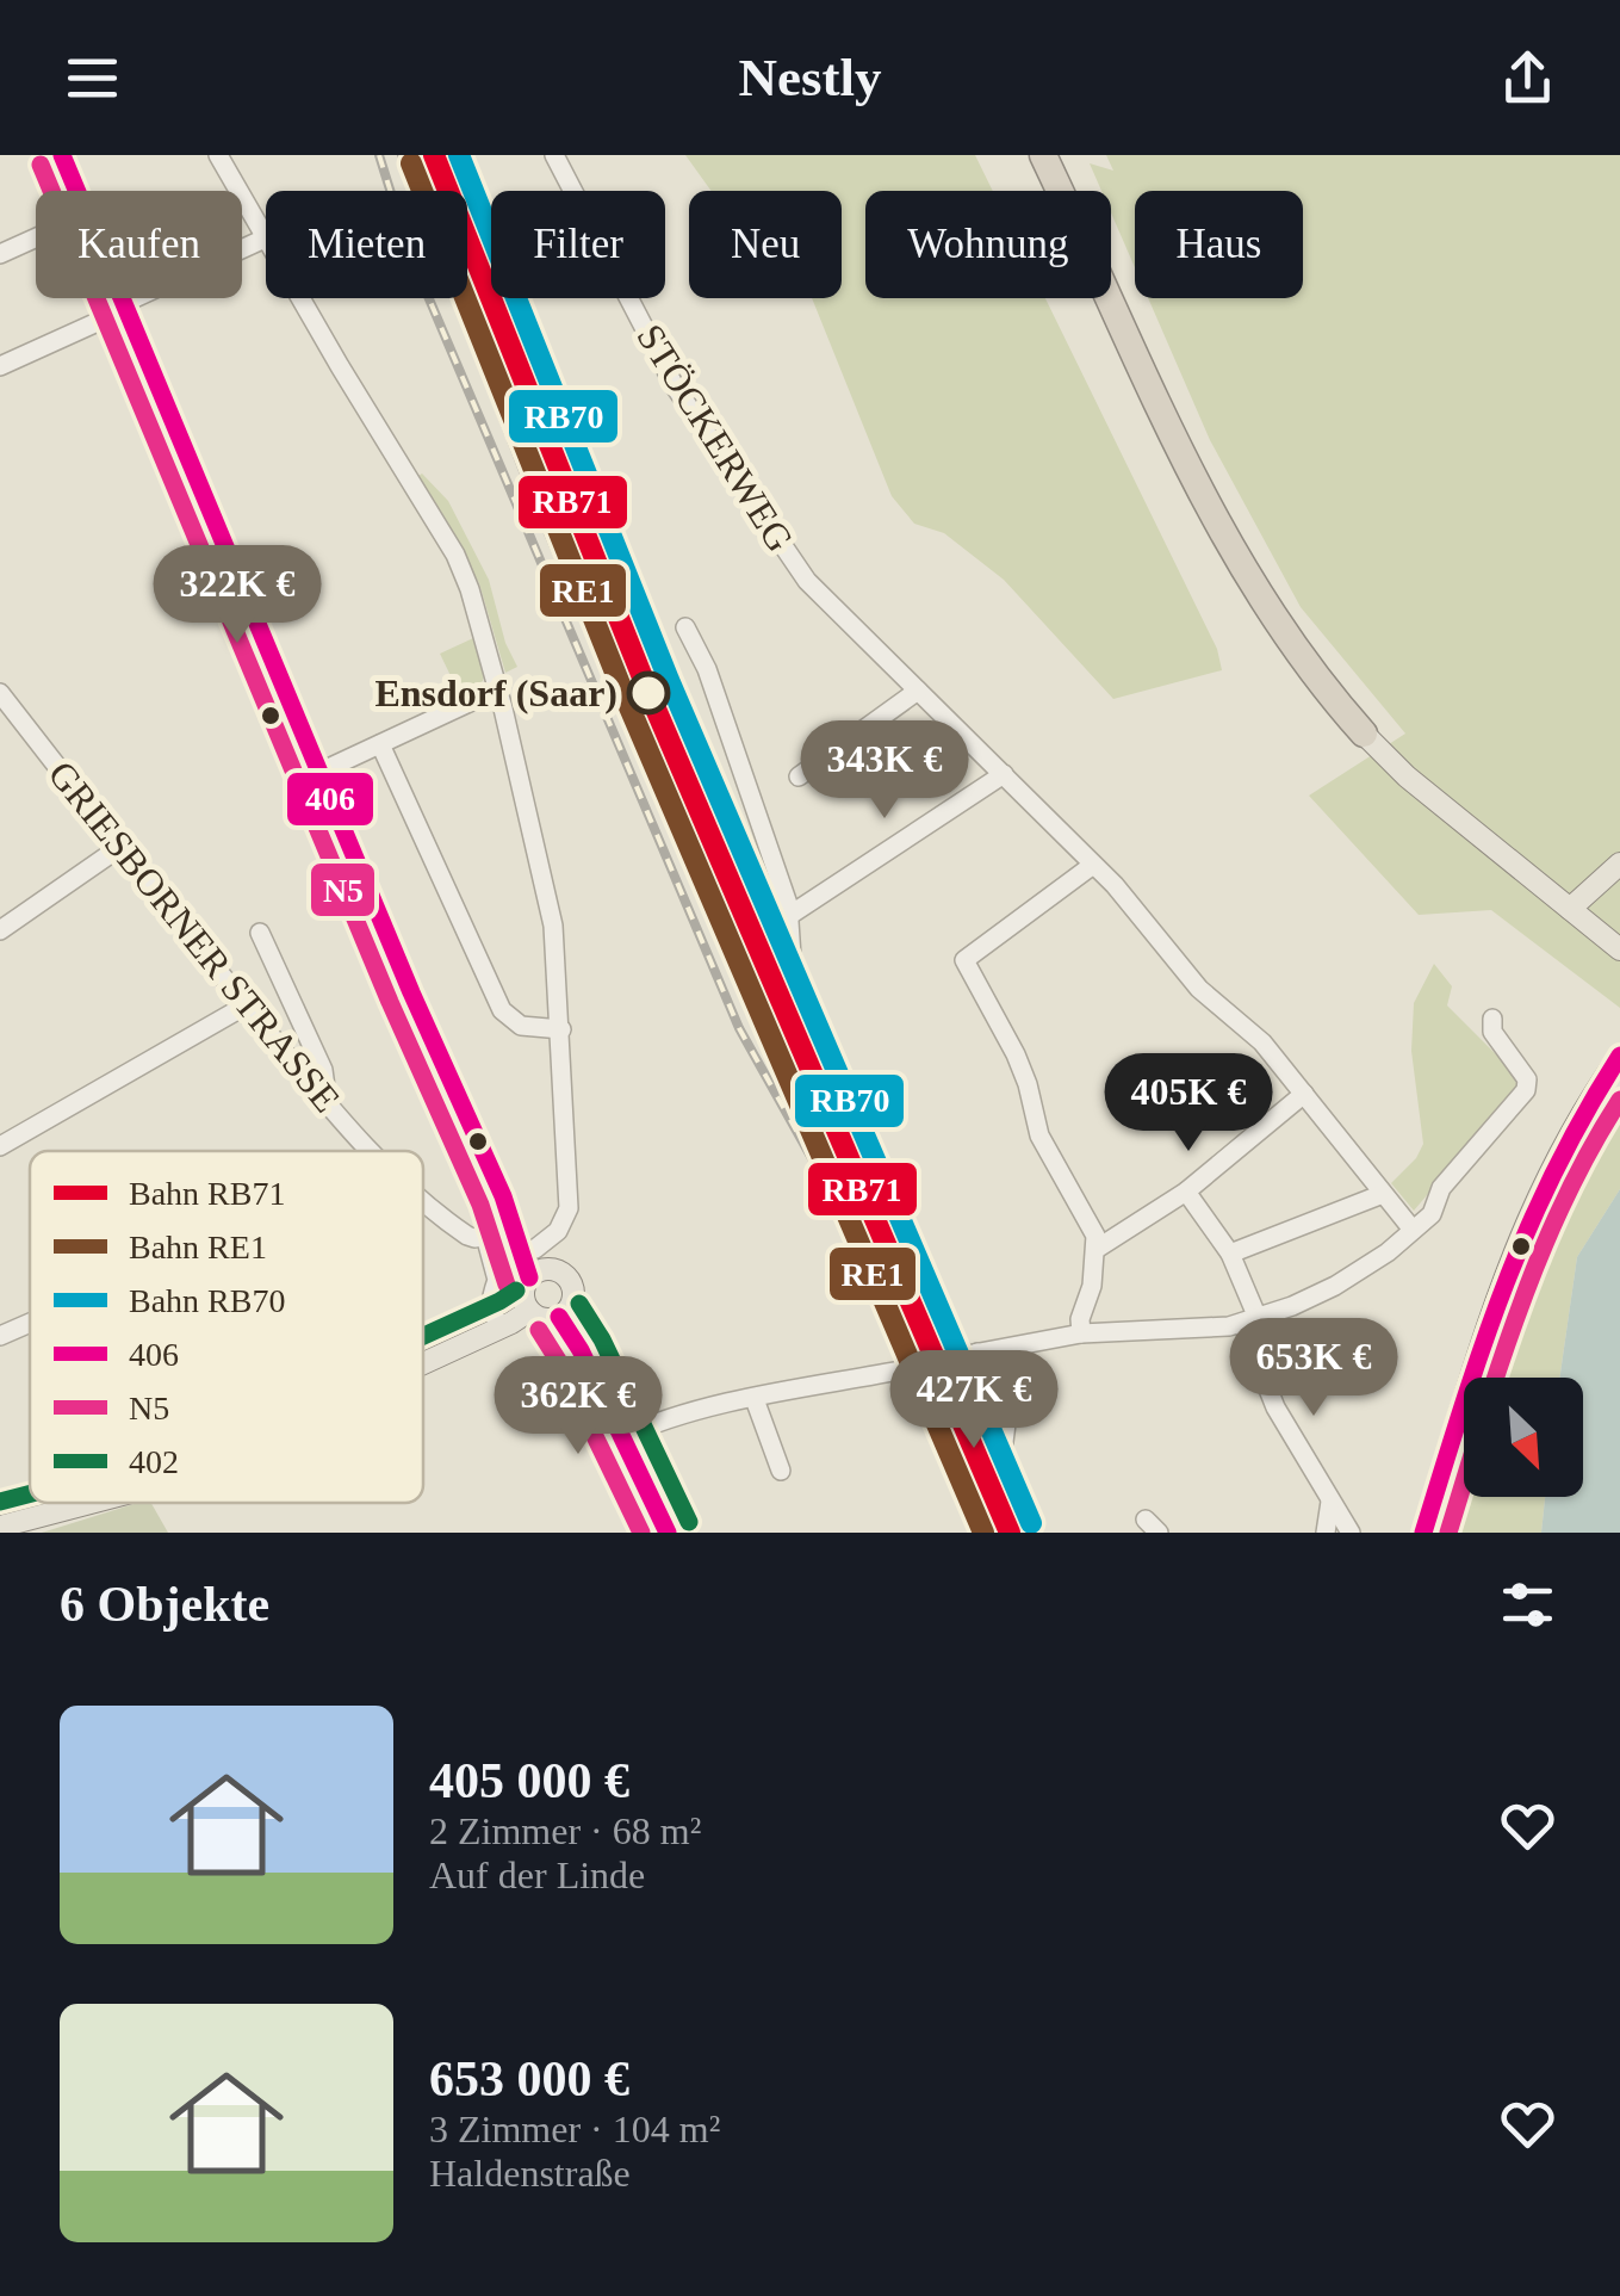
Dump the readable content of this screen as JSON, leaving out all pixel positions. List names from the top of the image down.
{
  "streets": {
    "street": ["STÖCKERWEG", "GRIESBORNER STRASSE"]
  },
  "places": ["Ensdorf (Saar)"],
  "lines": [
    "rail line RB71",
    "rail line RB70",
    "transit line 406",
    "rail line RE1",
    "transit line N5",
    "transit line 402"
  ],
  "legend": [
    "Bahn RB71",
    "Bahn RE1",
    "Bahn RB70",
    "406",
    "N5",
    "402"
  ],
  "north": "bottom right",
  "page": {
    "header": "Nestly",
    "chip": [
      "Kaufen",
      "Mieten",
      "Filter",
      "Neu",
      "Wohnung",
      "Haus"
    ],
    "price": [
      "322K €",
      "343K €",
      "405K €",
      "653K €",
      "427K €",
      "362K €"
    ],
    "heading": "6 Objekte",
    "list": [
      {
        "name": "405 000 €",
        "note": "2 Zimmer · 68 m² · Auf der Linde"
      },
      {
        "name": "653 000 €",
        "note": "3 Zimmer · 104 m² · Haldenstraße"
      }
    ]
  }
}
